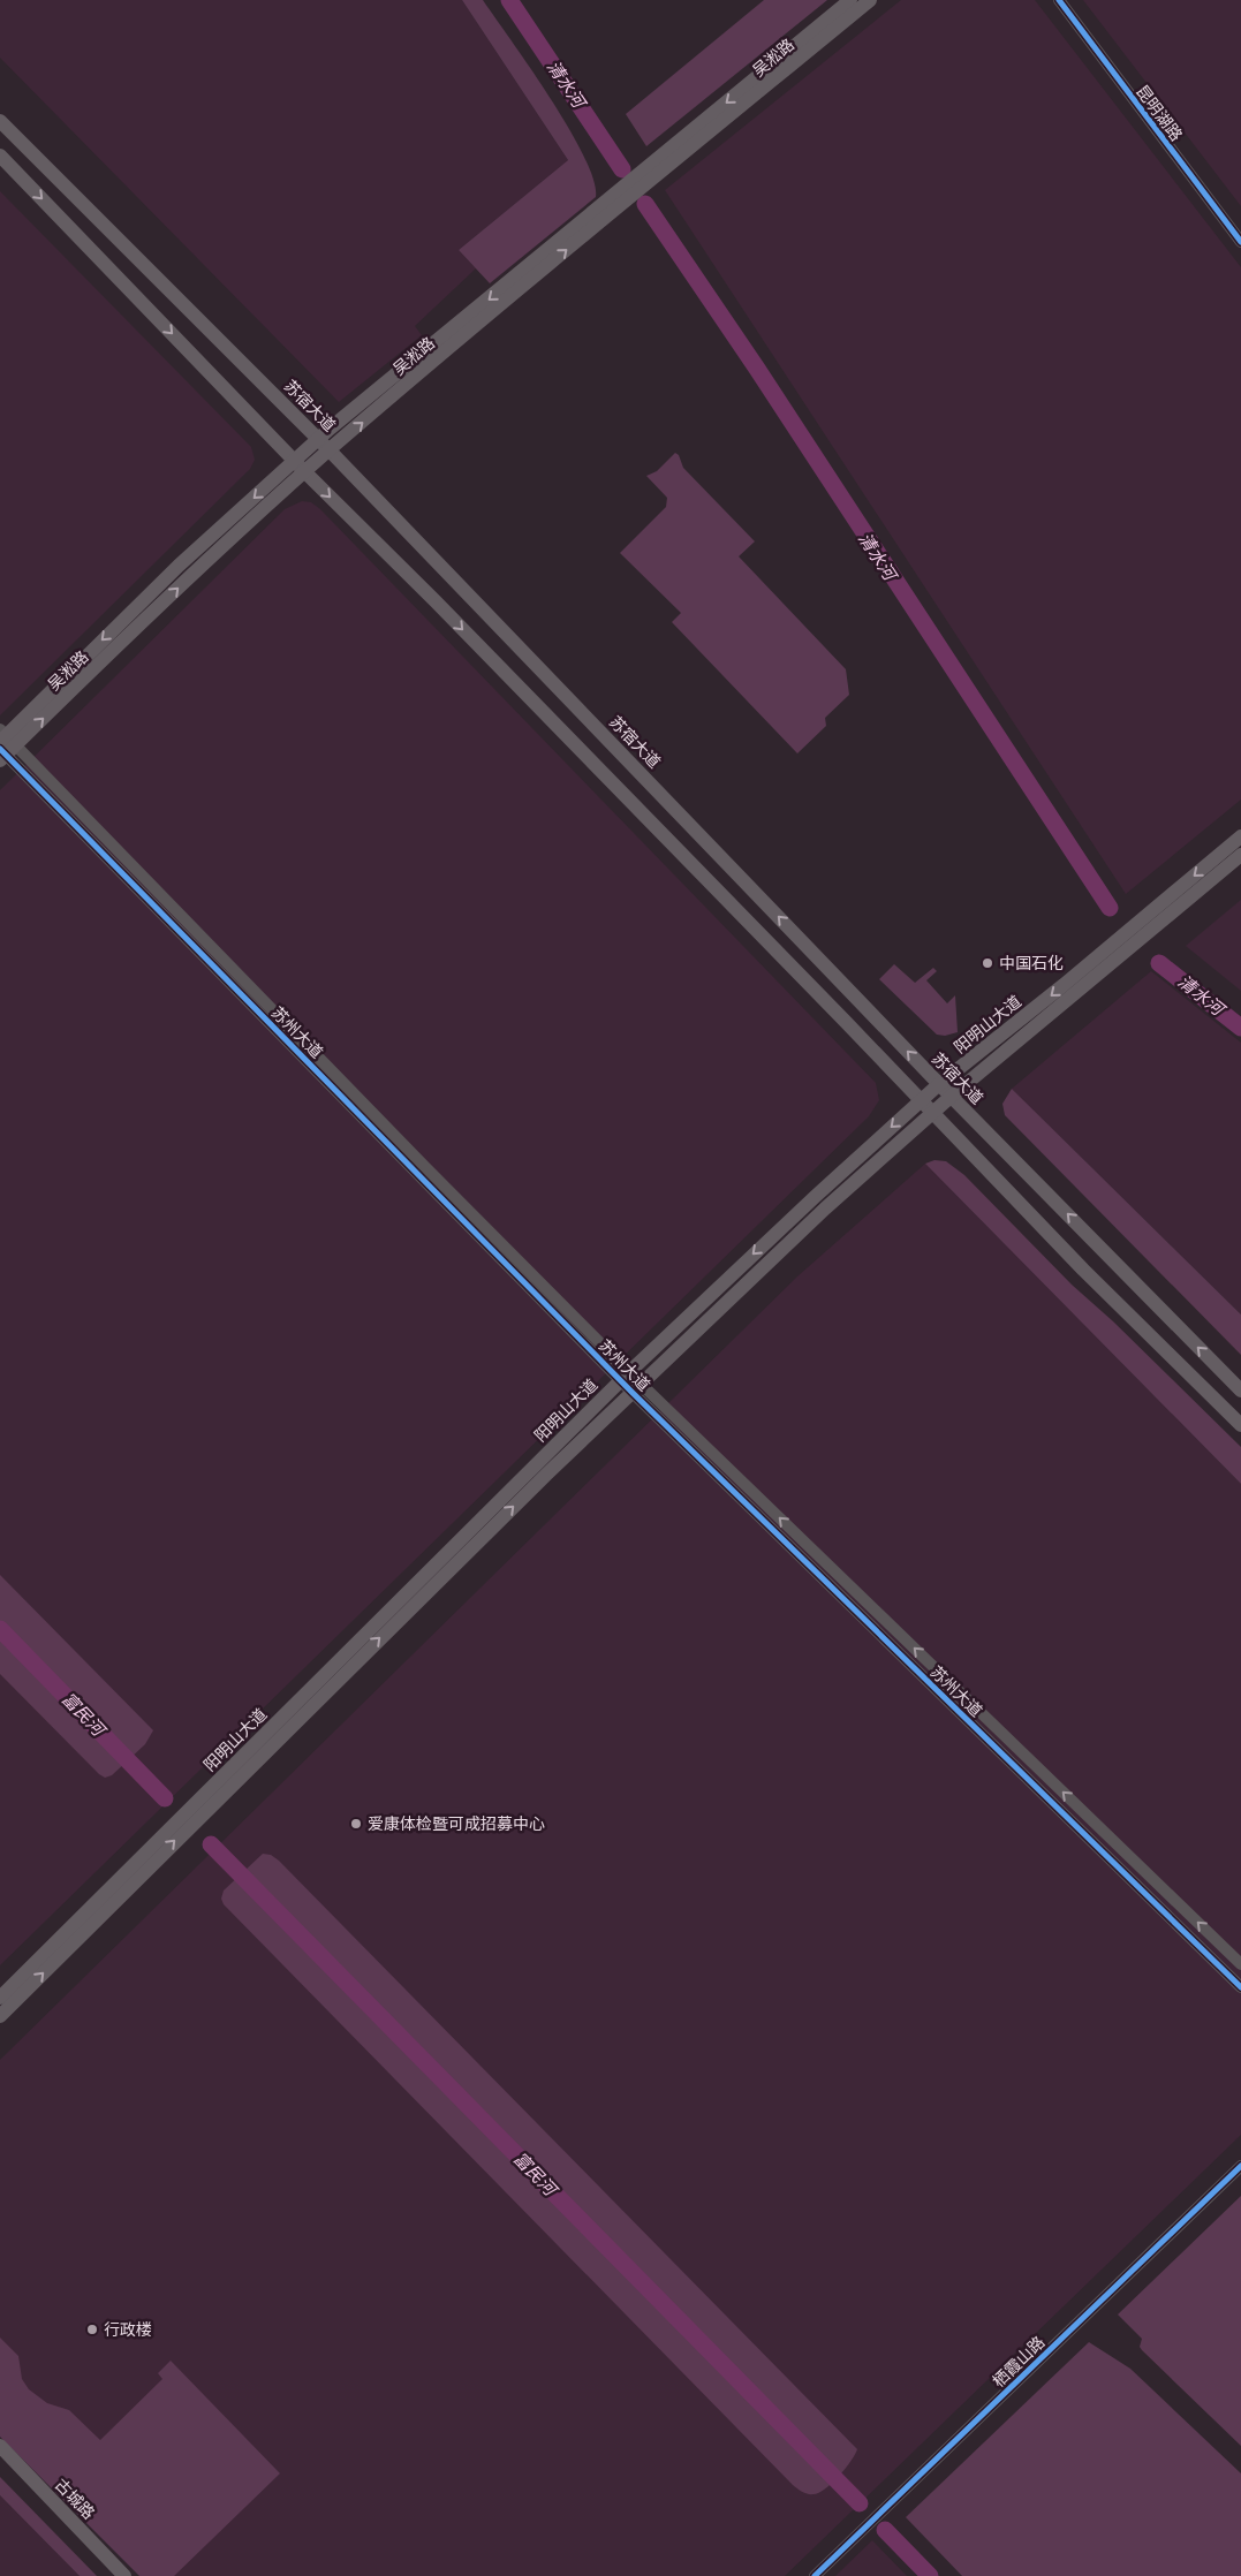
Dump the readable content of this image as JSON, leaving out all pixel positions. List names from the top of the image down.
{
  "streets": {
    "main road": [
      "吴淞路",
      "苏宿大道",
      "阳明山大道",
      "古城路"
    ],
    "street": ["昆明湖路", "苏州大道", "栖霞山路"]
  },
  "crossings": [
    ["吴淞路", "苏宿大道"],
    ["吴淞路", "苏州大道"],
    ["苏宿大道", "阳明山大道"],
    ["阳明山大道", "苏州大道"]
  ],
  "water": ["清水河", "富民河"],
  "places": ["中国石化", "爱康体检暨可成招募中心", "行政楼"]
}
